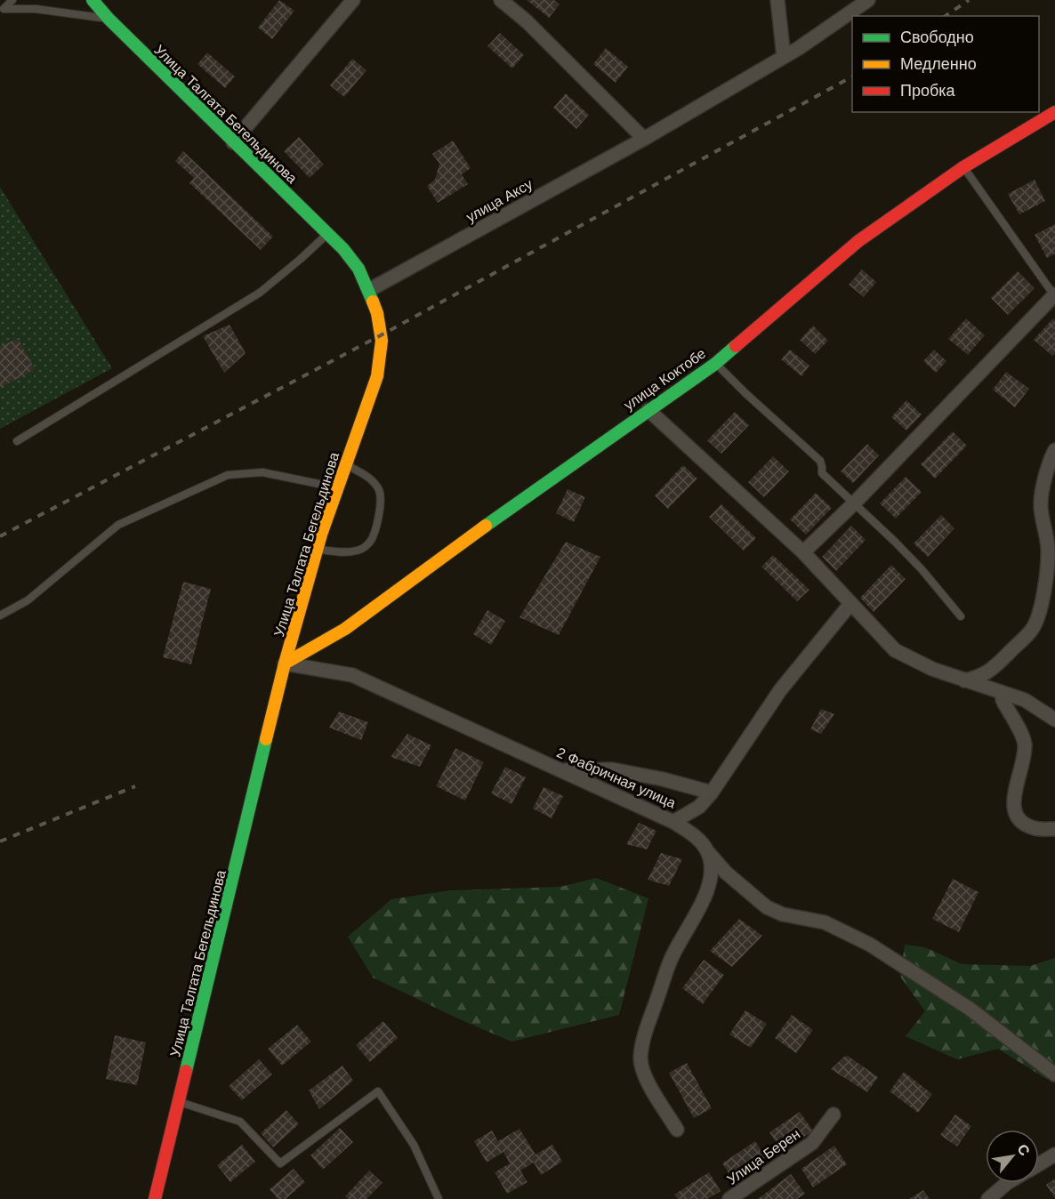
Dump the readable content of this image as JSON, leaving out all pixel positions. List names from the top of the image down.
{
  "streets": {
    "street": [
      "Улица Талгата Бегельдинова",
      "улица Аксу",
      "улица Коктобе",
      "2 Фабричная улица",
      "Улица Берен"
    ]
  },
  "crossings": [
    ["Улица Талгата Бегельдинова", "улица Аксу"],
    ["Улица Талгата Бегельдинова", "улица Коктобе"],
    ["Улица Талгата Бегельдинова", "2 Фабричная улица"],
    ["улица Коктобе", "2 Фабричная улица"]
  ],
  "legend": ["Свободно", "Медленно", "Пробка"],
  "north": "top right"
}
